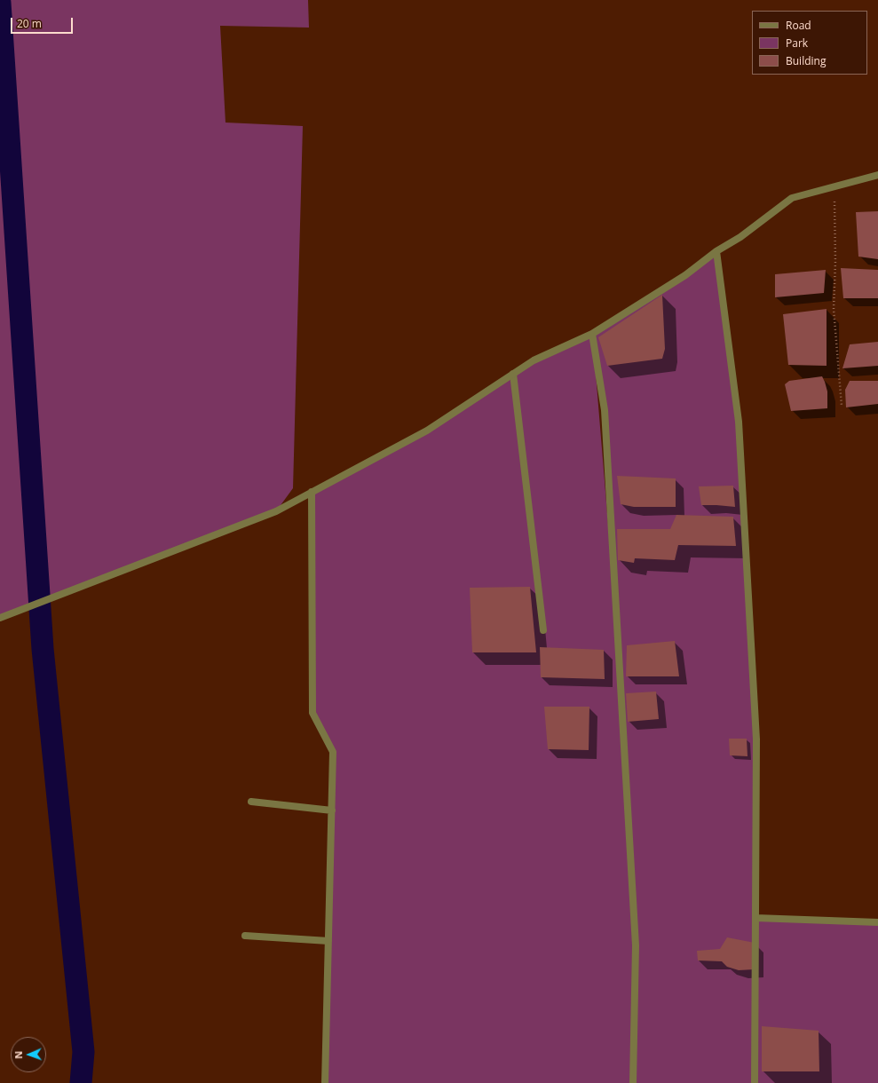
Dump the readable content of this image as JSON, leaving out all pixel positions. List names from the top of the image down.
{
  "legend": ["Road", "Park", "Building"],
  "scale_bar": "20 m",
  "north": "left"
}
